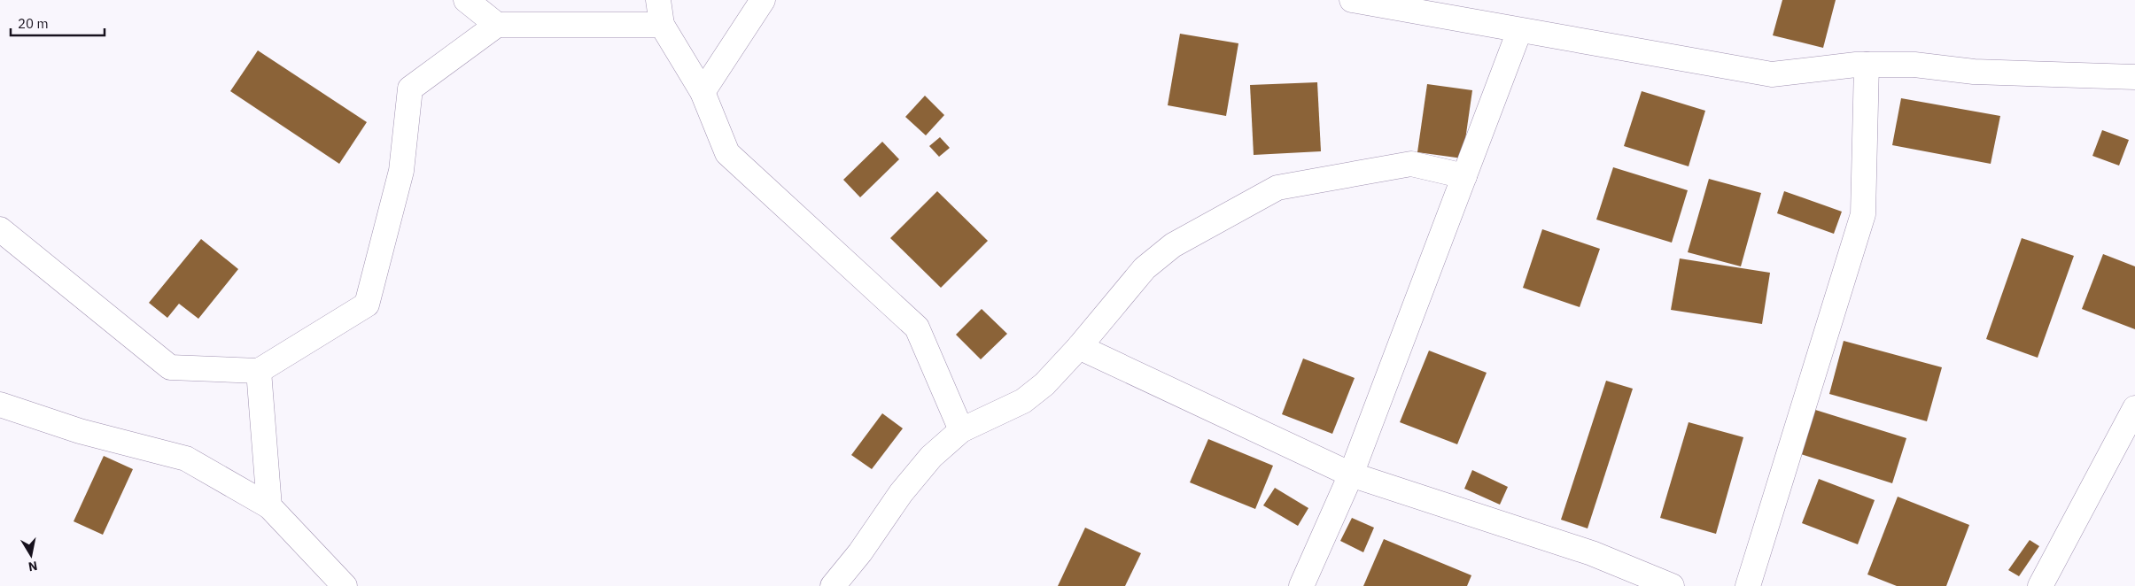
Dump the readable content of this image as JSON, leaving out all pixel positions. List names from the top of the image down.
{
  "scale_bar": "20 m",
  "north": "bottom"
}
